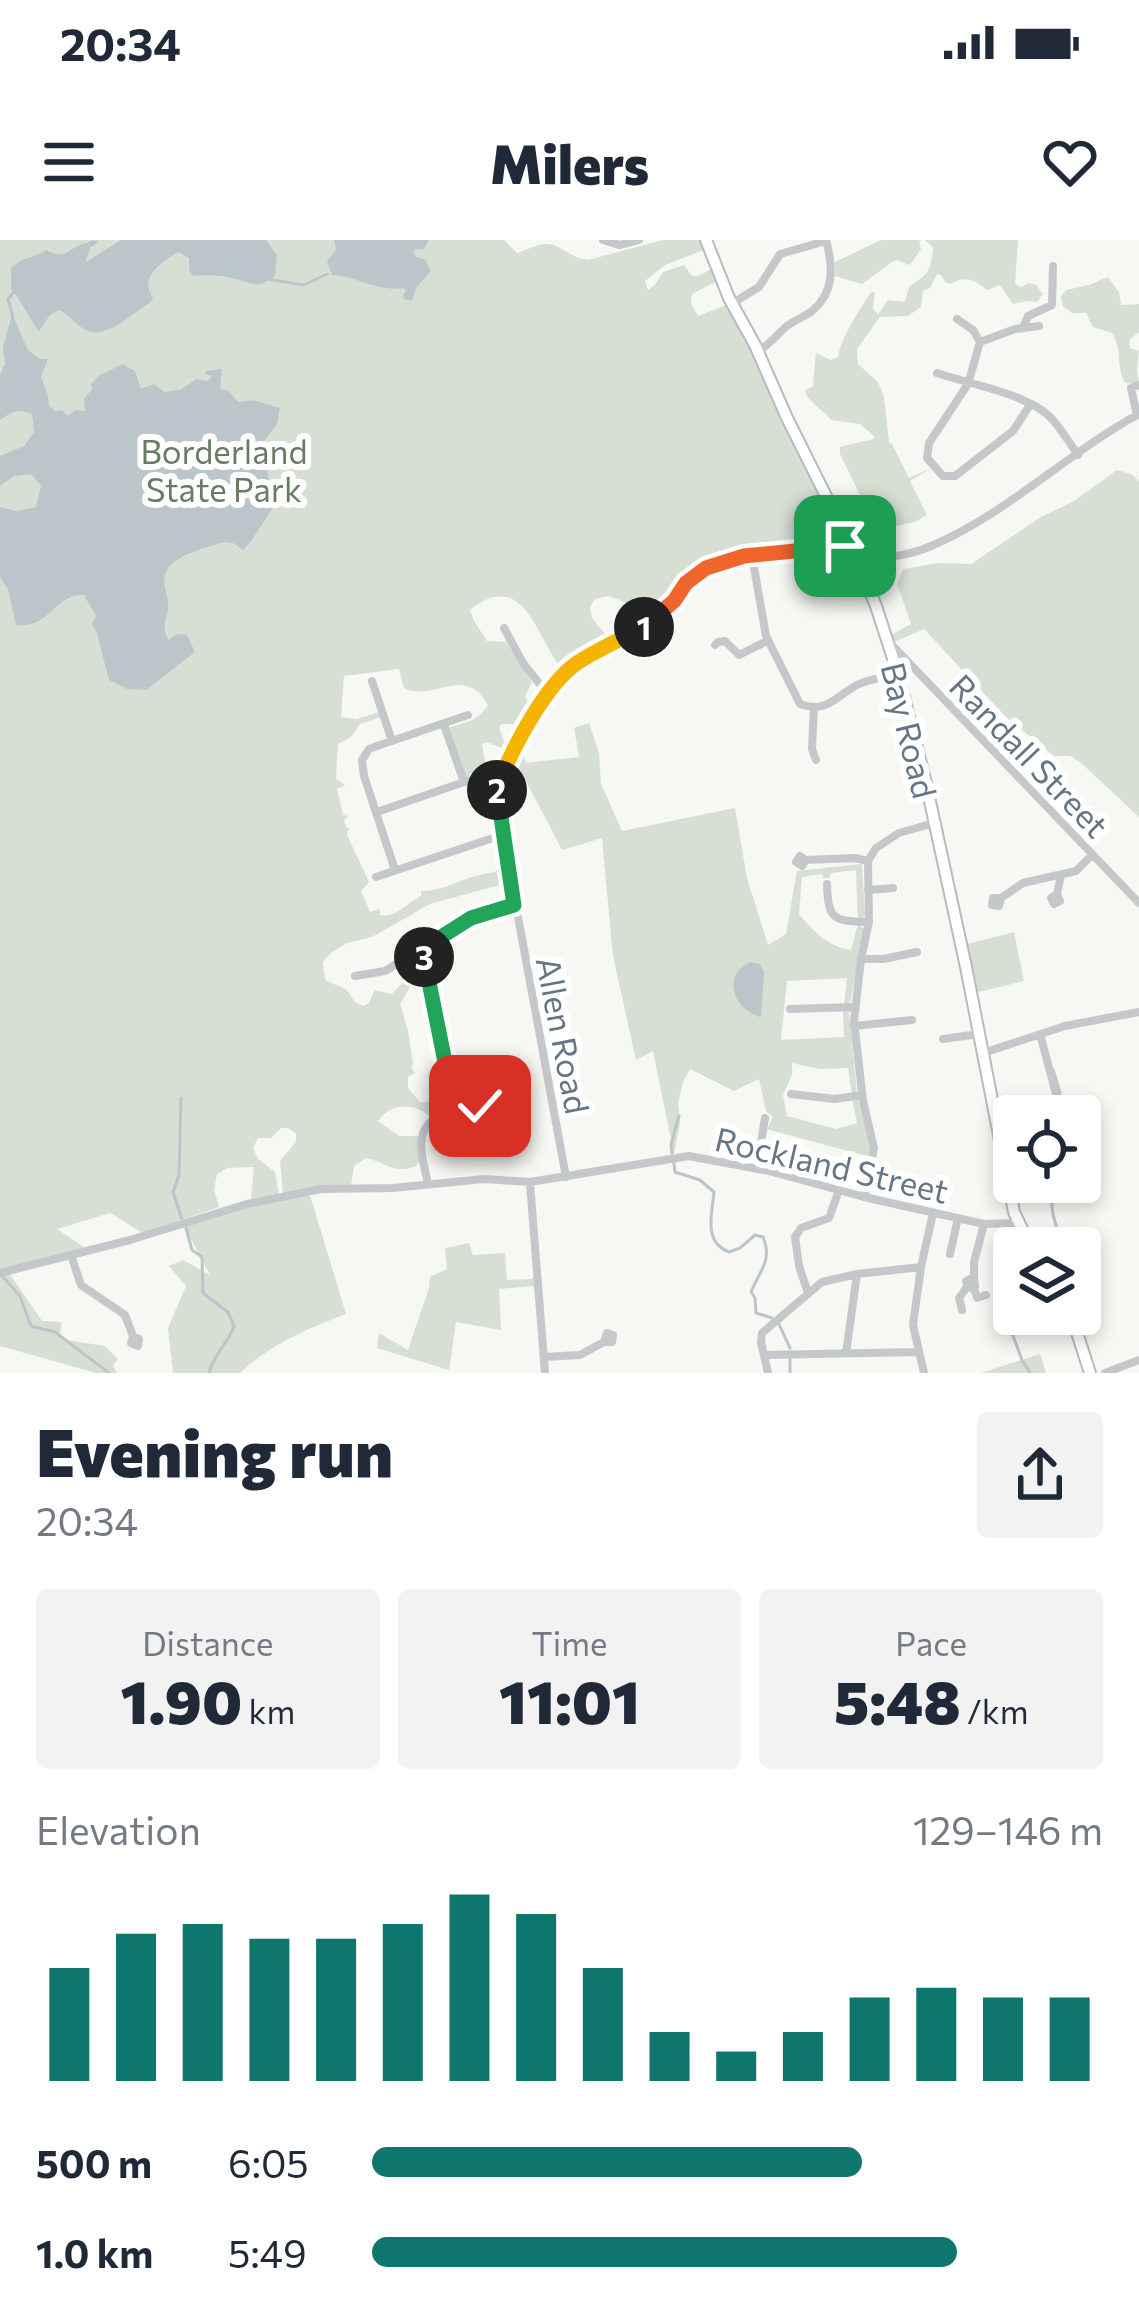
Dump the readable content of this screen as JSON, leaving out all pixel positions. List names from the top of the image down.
{
  "streets": {
    "main road": ["Bay Road"],
    "street": ["Randall Street", "Allen Road", "Rockland Street"]
  },
  "crossings": [
    ["Bay Road", "Randall Street"],
    ["Bay Road", "Allen Road"],
    ["Bay Road", "Rockland Street"],
    ["Allen Road", "Rockland Street"]
  ],
  "parks": ["Borderland State Park"],
  "page": {
    "status": "20:34",
    "header": "Milers",
    "pins": ["1", "2", "3"],
    "heading": ["Evening run", "20:34"],
    "stats": [
      ["Distance", "1.90 km"],
      ["Time", "11:01"],
      ["Pace", "5:48 /km"]
    ],
    "chart": ["Elevation", "129–146 m"],
    "list": [
      {
        "name": "500 m",
        "note": "6:05"
      },
      {
        "name": "1.0 km",
        "note": "5:49"
      }
    ]
  }
}
